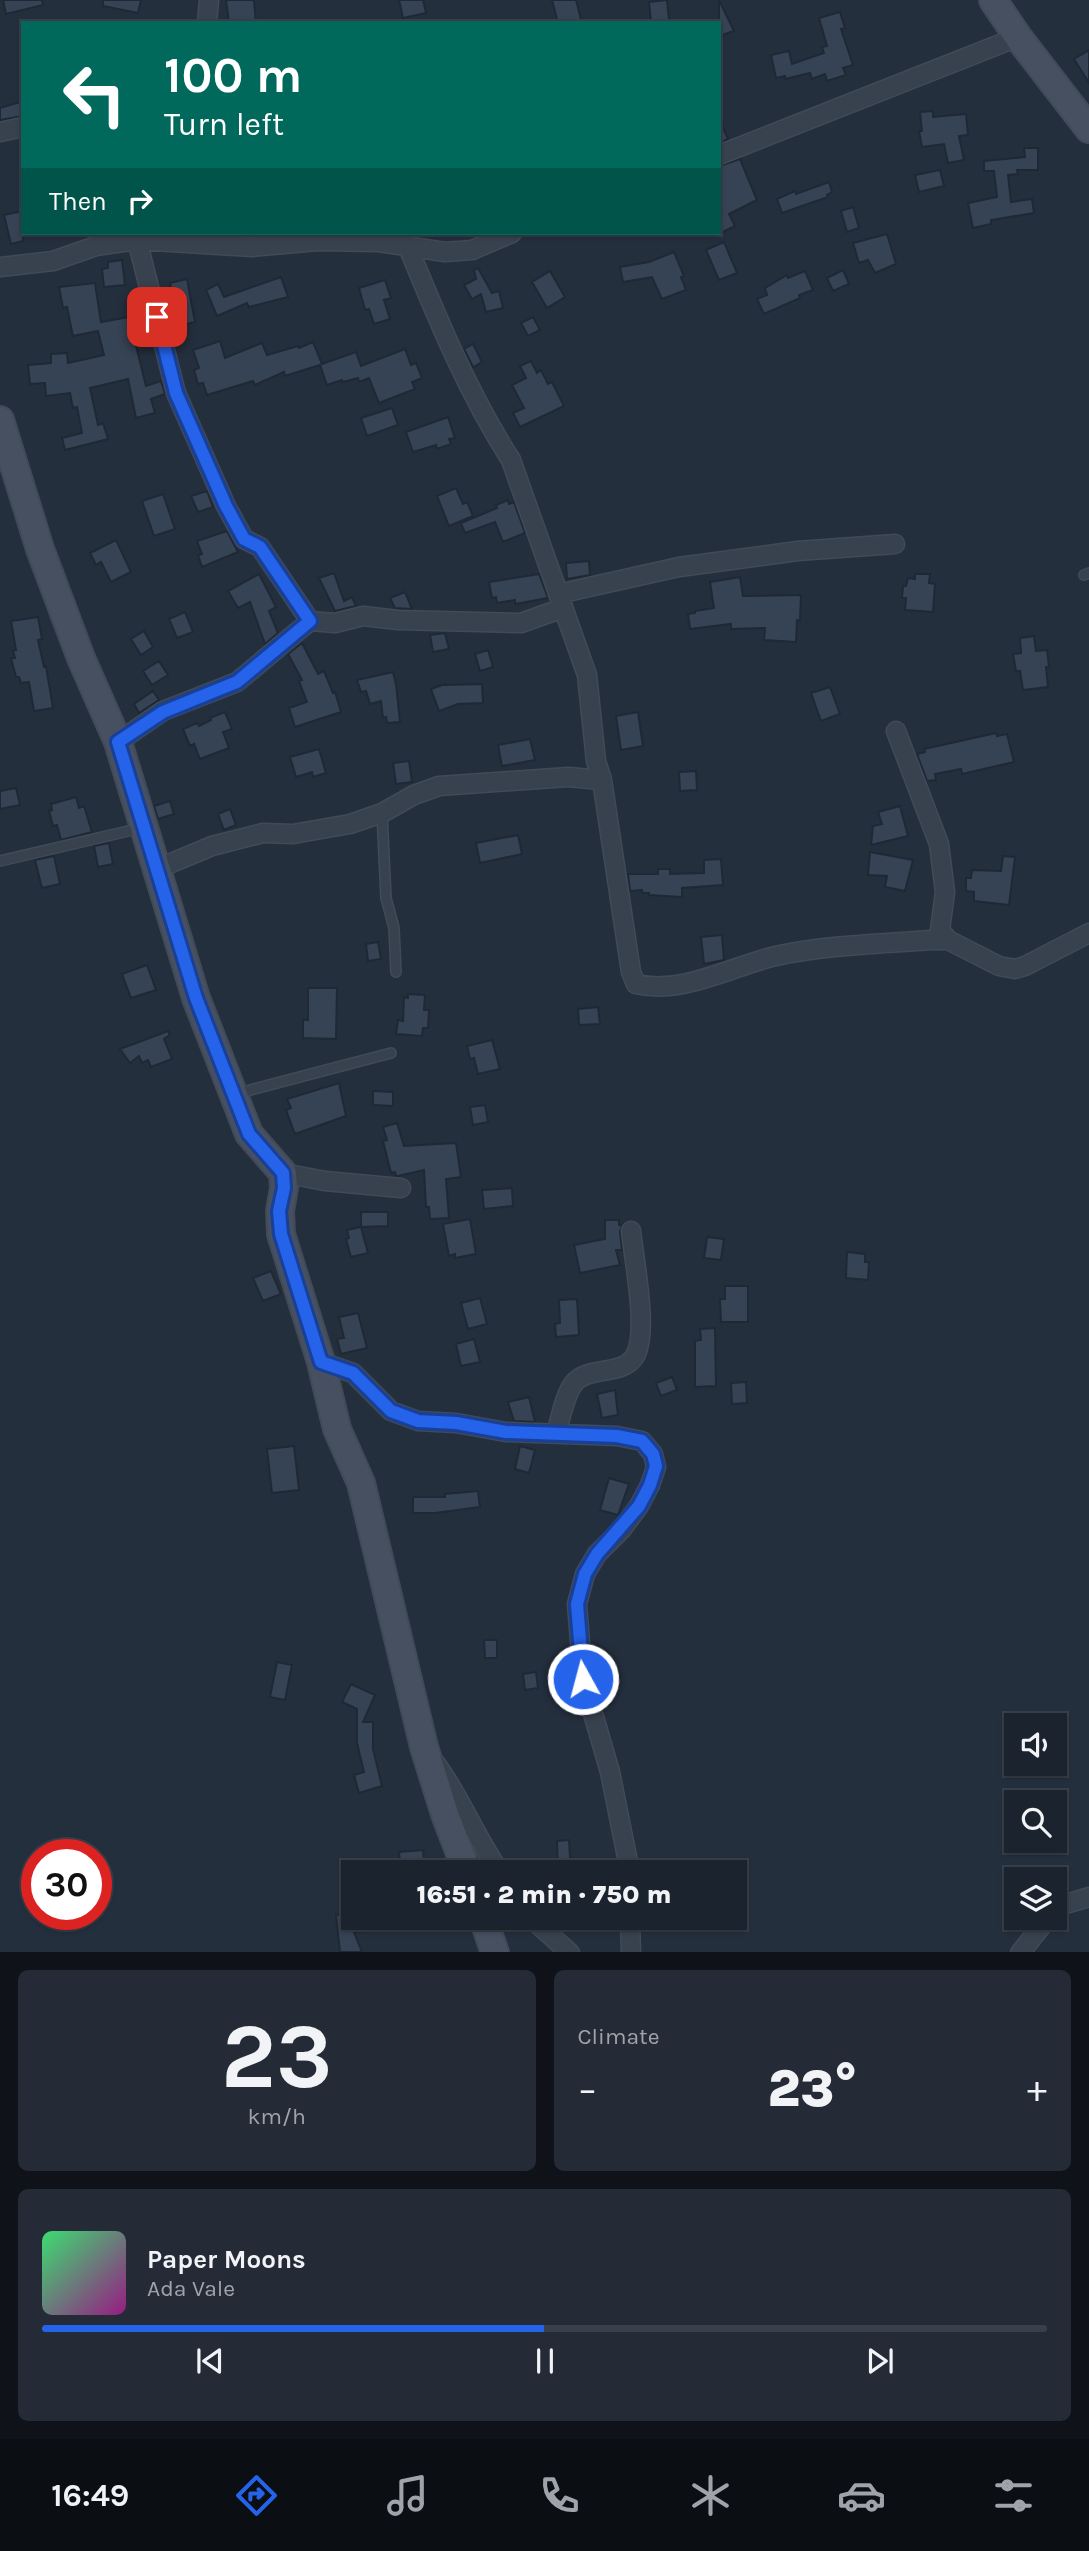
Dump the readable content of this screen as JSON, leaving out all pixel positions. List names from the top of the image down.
{
  "page": {
    "turn": ["100 m", "Turn left"],
    "then": "Then",
    "limit": "30",
    "trip": "16:51 · 2 min · 750 m",
    "tile": [
      ["23", "km/h"],
      "Climate"
    ],
    "heat": ["−", "23°", "+"],
    "song": ["Paper Moons", "Ada Vale"],
    "tabs": "16:49"
  }
}
